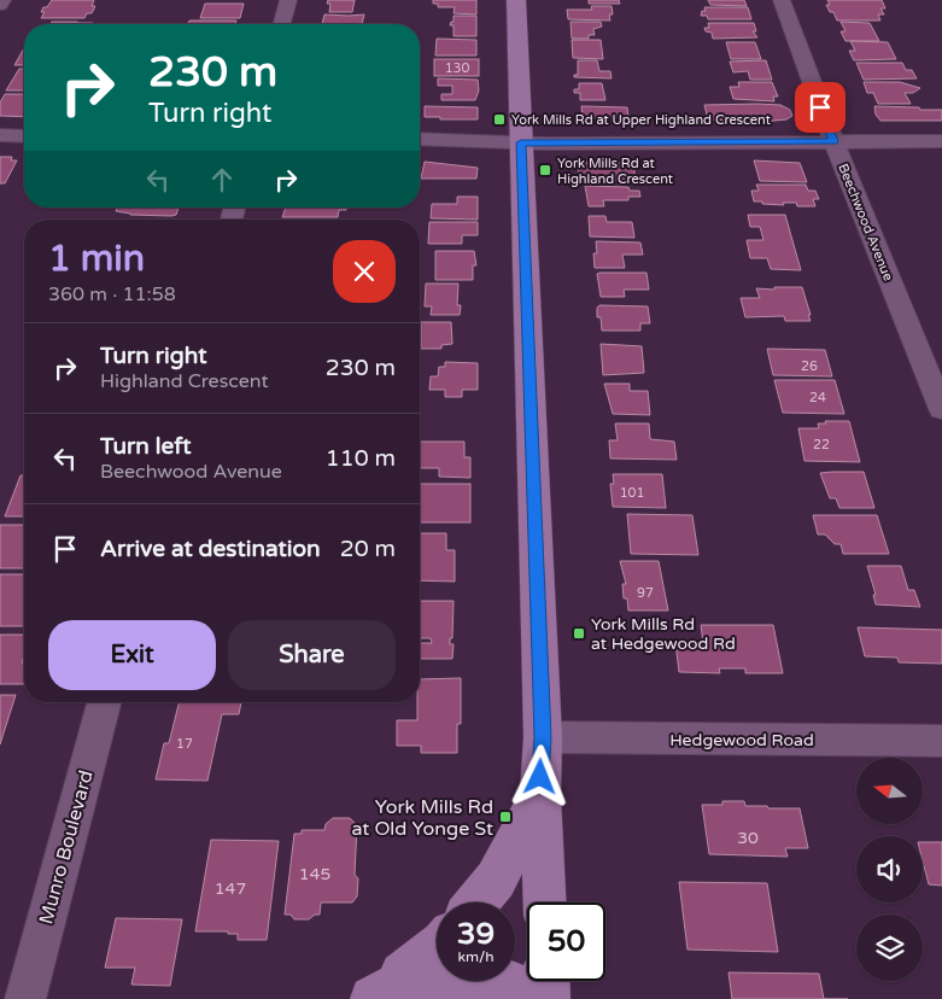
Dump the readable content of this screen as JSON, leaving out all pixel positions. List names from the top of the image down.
{
  "streets": {
    "street": ["Beechwood Avenue", "Hedgewood Road", "Munro Boulevard"]
  },
  "places": {
    "transit": [
      "York Mills Rd at Upper Highland Crescent",
      "York Mills Rd at Highland Crescent",
      "York Mills Rd at Hedgewood Rd",
      "York Mills Rd at Old Yonge St"
    ]
  },
  "house_numbers": [
    "130",
    "26",
    "24",
    "22",
    "101",
    "97",
    "17",
    "30",
    "145",
    "147"
  ],
  "north": "left",
  "page": {
    "turn": ["230 m", "Turn right"],
    "heading": ["1 min", "360 m · 11:58"],
    "list": [
      {
        "name": "Turn right",
        "note": "Highland Crescent",
        "value": "230 m"
      },
      {
        "name": "Turn left",
        "note": "Beechwood Avenue",
        "value": "110 m"
      },
      {
        "name": "Arrive at destination",
        "value": "20 m"
      }
    ],
    "buttons": ["Exit", "Share"],
    "speed": "39 km/h",
    "limit": "50"
  }
}
